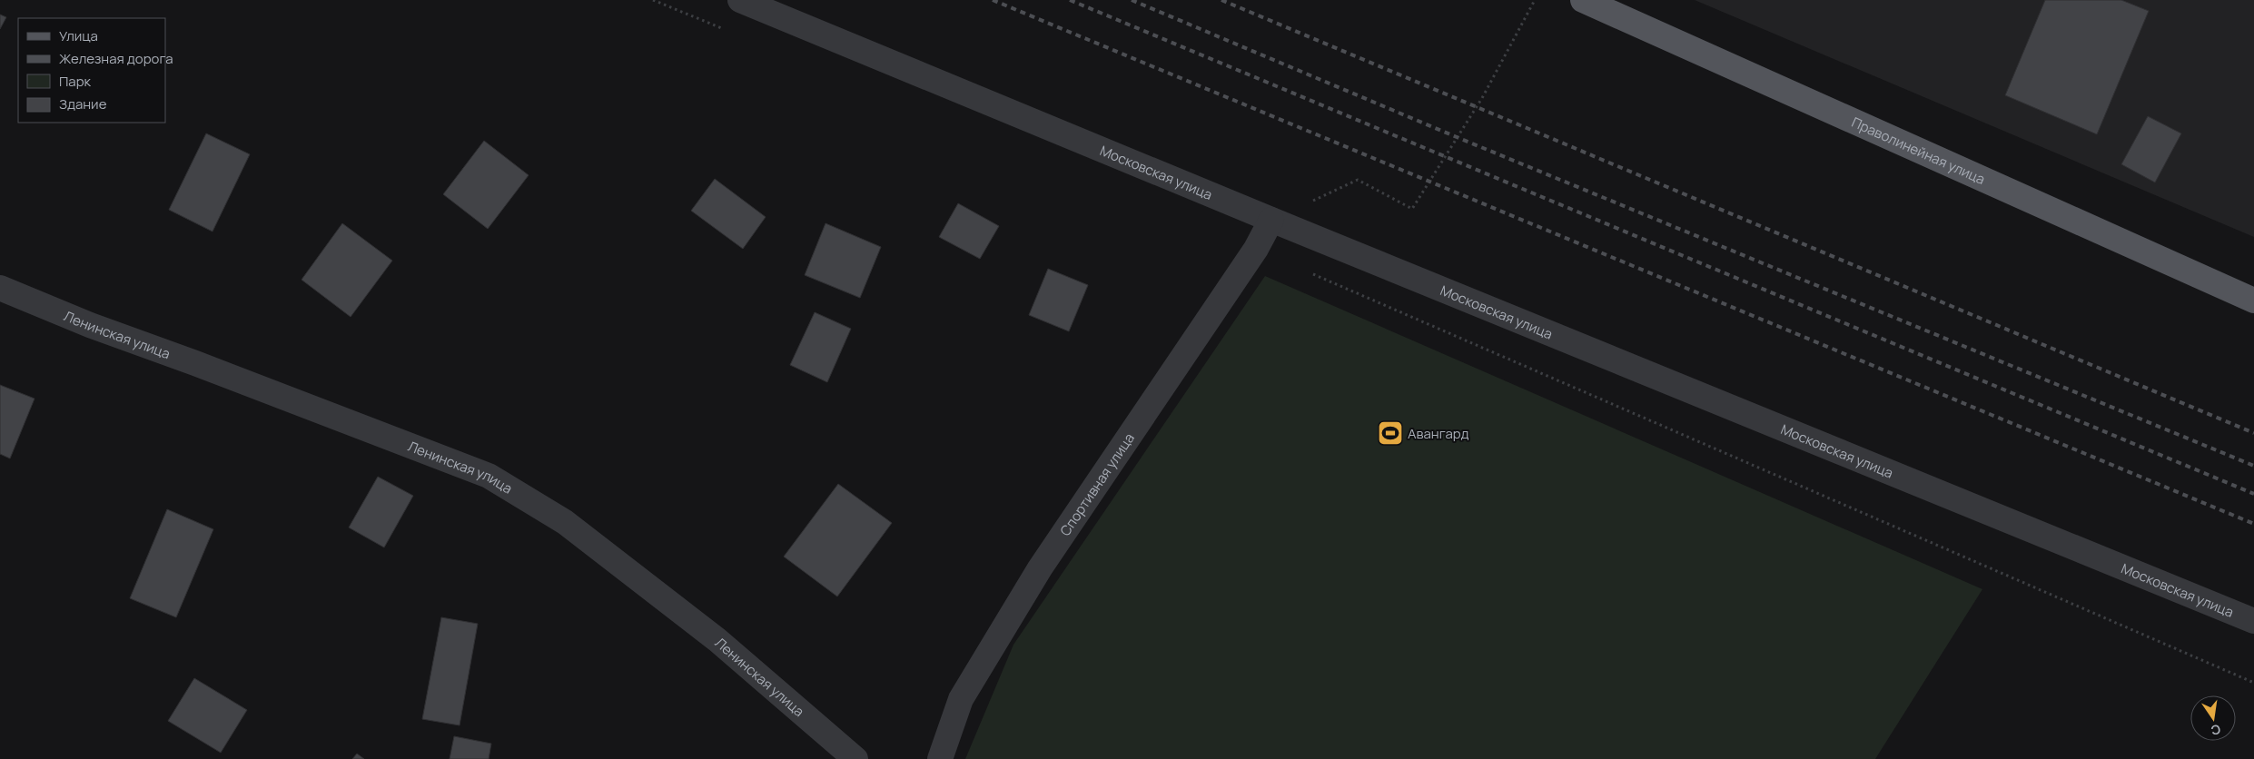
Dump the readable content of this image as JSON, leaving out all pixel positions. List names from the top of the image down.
{
  "streets": {
    "main road": ["Праволинейная улица"],
    "street": ["Московская улица", "Ленинская улица", "Спортивная улица"]
  },
  "crossings": [
    ["Московская улица", "Спортивная улица"]
  ],
  "places": {
    "sports": ["Авангард"]
  },
  "legend": [
    "Улица",
    "Железная дорога",
    "Парк",
    "Здание"
  ],
  "north": "bottom"
}
